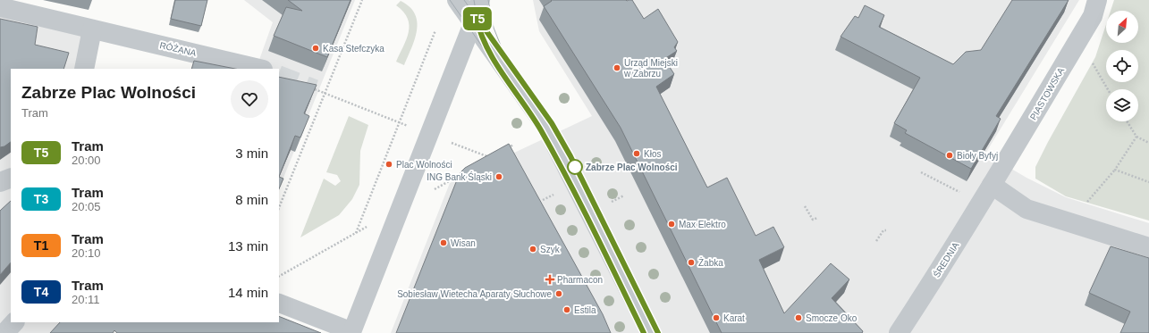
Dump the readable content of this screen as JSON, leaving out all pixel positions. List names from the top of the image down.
{
  "streets": {
    "street": ["RÓŻANA", "PIASTOWSKA", "ŚREDNIA"]
  },
  "crossings": [
    ["PIASTOWSKA", "ŚREDNIA"]
  ],
  "places": {
    "other": [
      "Kasa Stefczyka",
      "Urząd Miejski w Zabrzu",
      "Kłos",
      "Bioły Byfyj",
      "Plac Wolności",
      "Zabrze Plac Wolności",
      "ING Bank Śląski",
      "Max Elektro",
      "Wisan",
      "Szyk",
      "Żabka",
      "Sobiesław Wietecha Aparaty Słuchowe",
      "Estila",
      "Karat",
      "Smocze Oko"
    ],
    "health": ["Pharmacon"]
  },
  "lines": ["tram line T5"],
  "north": "top right",
  "page": {
    "on_map": "T5",
    "heading": ["Zabrze Plac Wolności", "Tram"],
    "list": [
      {
        "mark": "T5",
        "name": "Tram",
        "note": "20:00",
        "value": "3 min"
      },
      {
        "mark": "T3",
        "name": "Tram",
        "note": "20:05",
        "value": "8 min"
      },
      {
        "mark": "T1",
        "name": "Tram",
        "note": "20:10",
        "value": "13 min"
      },
      {
        "mark": "T4",
        "name": "Tram",
        "note": "20:11",
        "value": "14 min"
      }
    ]
  }
}
